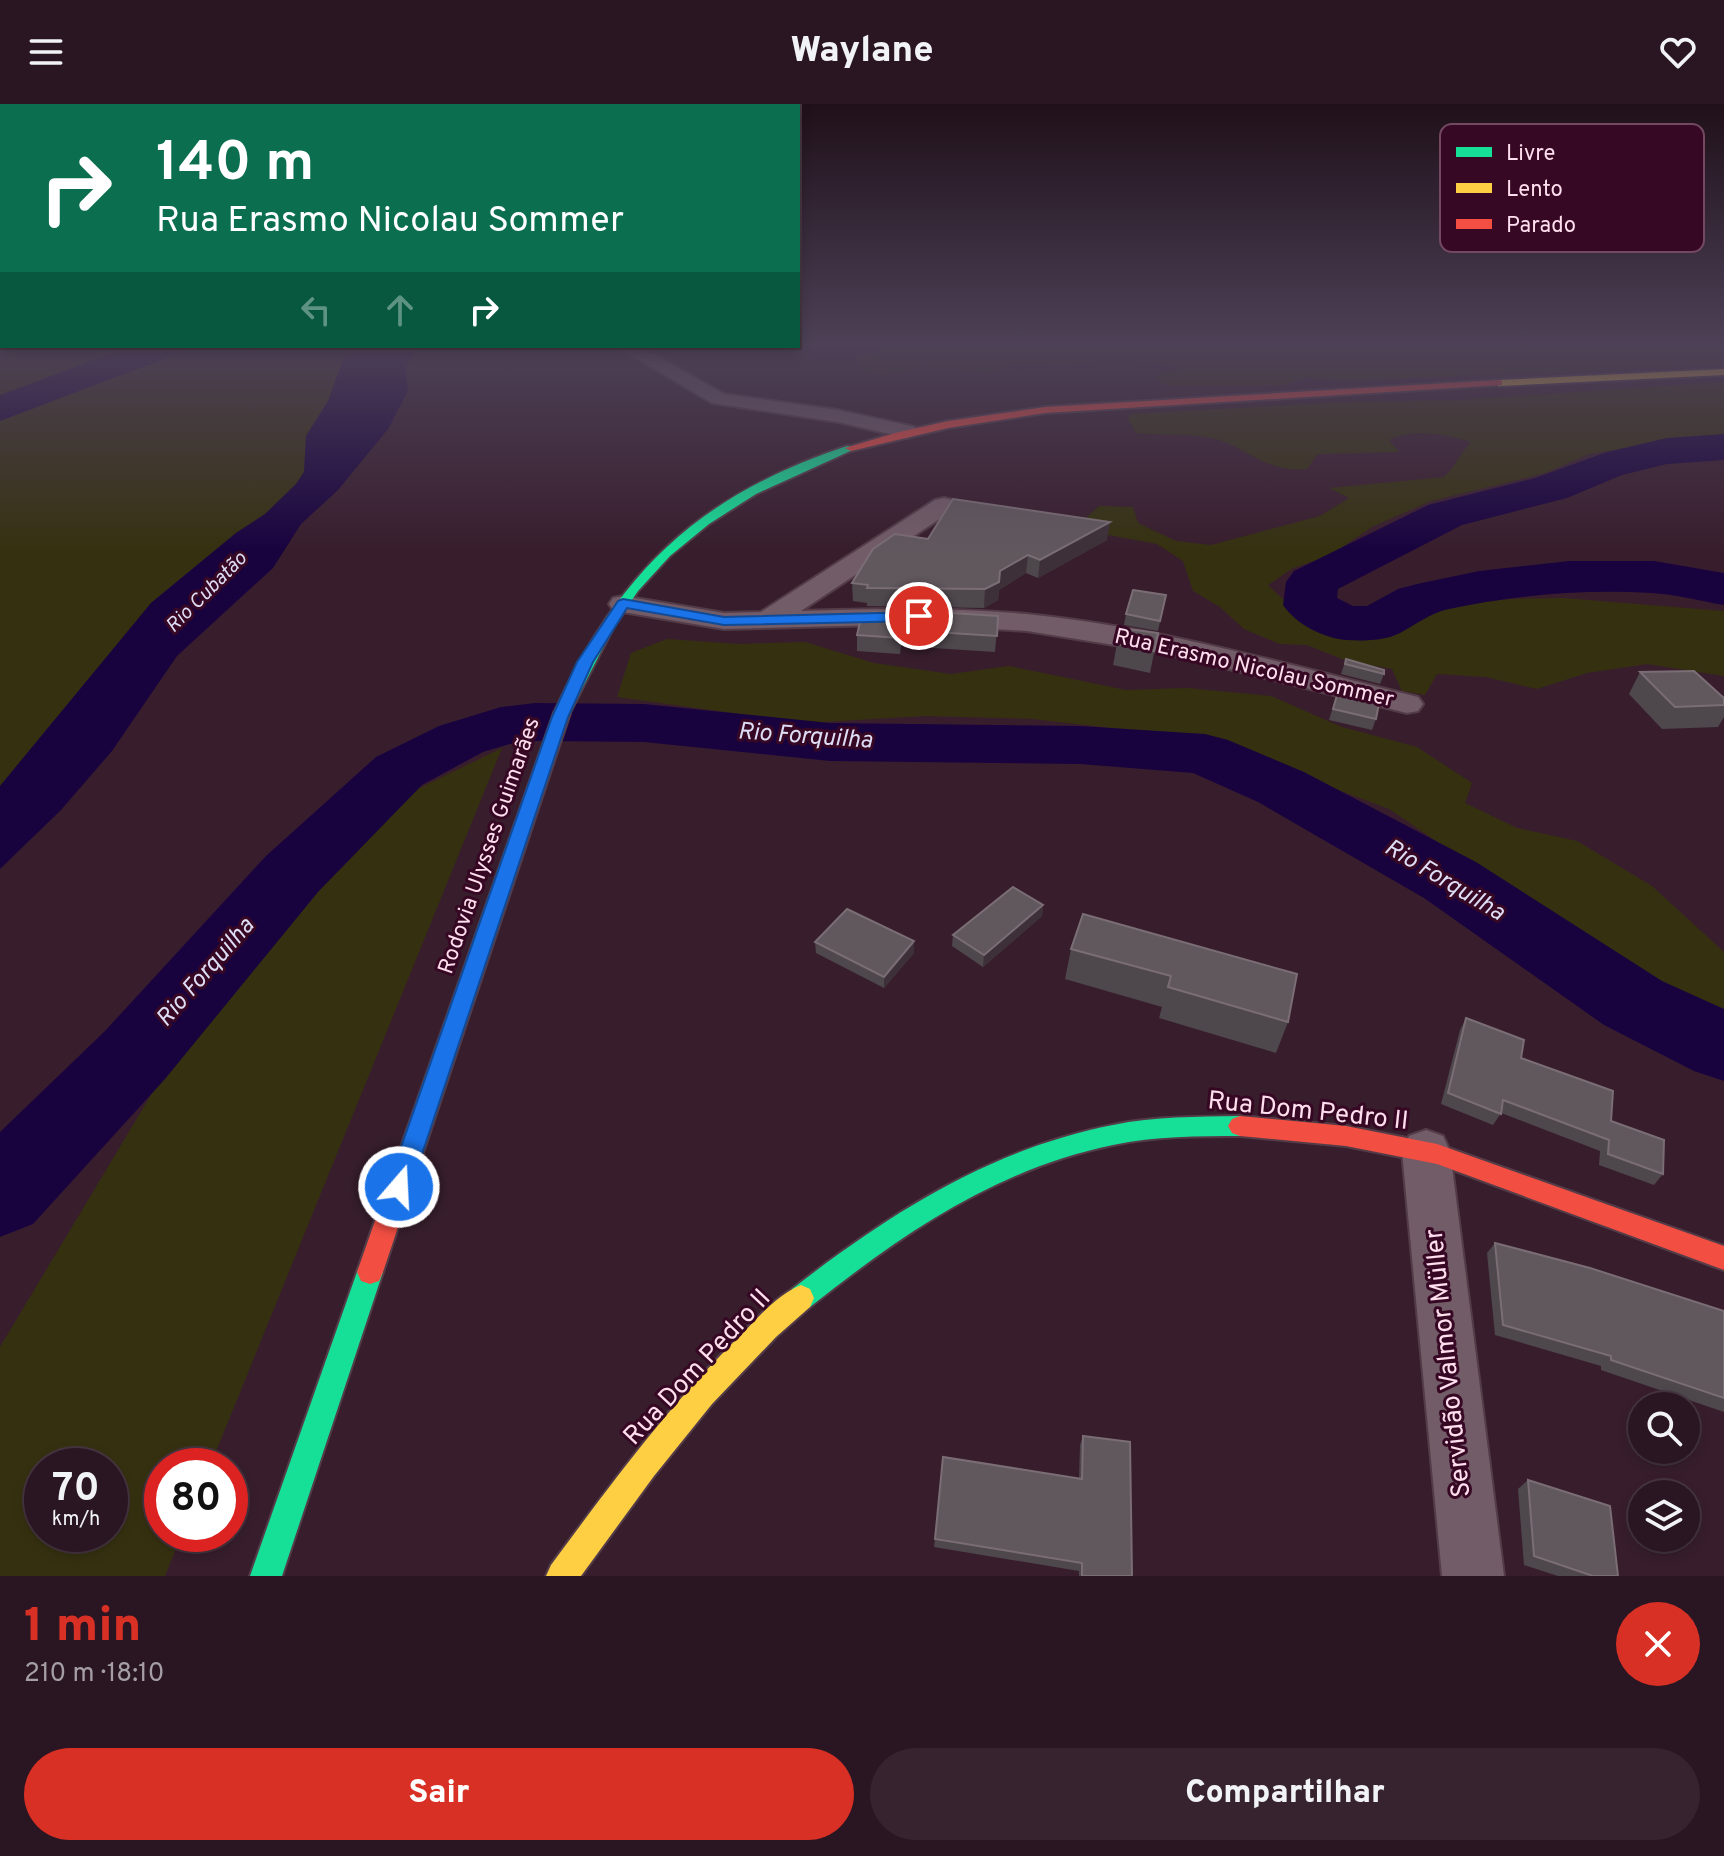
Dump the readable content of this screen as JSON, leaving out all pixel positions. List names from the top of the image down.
{
  "streets": {
    "main road": ["Rodovia Ulysses Guimarães", "Rua Dom Pedro II"],
    "street": ["Rua Erasmo Nicolau Sommer", "Servidão Valmor Müller"]
  },
  "crossings": [
    ["Rua Erasmo Nicolau Sommer", "Rodovia Ulysses Guimarães"],
    ["Rua Dom Pedro II", "Servidão Valmor Müller"]
  ],
  "water": ["Rio Cubatão", "Rio Forquilha"],
  "legend": ["Livre", "Lento", "Parado"],
  "page": {
    "header": "Waylane",
    "turn": ["140 m", "Rua Erasmo Nicolau Sommer"],
    "speed": "70 km/h",
    "limit": "80",
    "heading": ["1 min", "210 m · 18:10"],
    "buttons": ["Sair", "Compartilhar"]
  }
}
